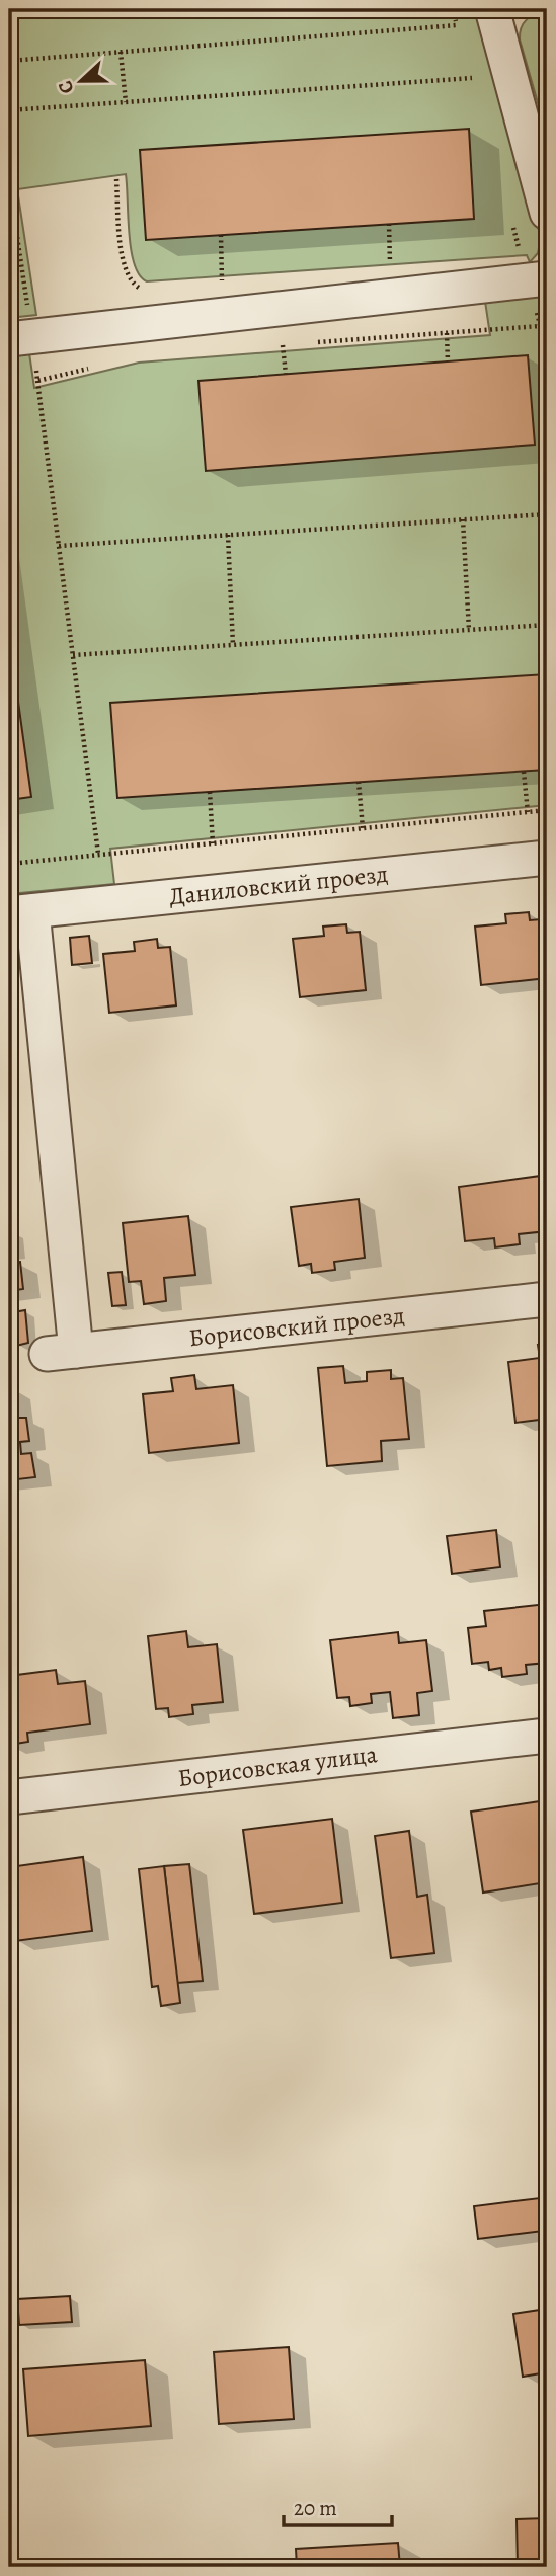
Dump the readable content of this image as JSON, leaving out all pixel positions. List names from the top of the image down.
{
  "streets": {
    "street": ["Даниловский проезд", "Борисовский проезд", "Борисовская улица"]
  },
  "crossings": [
    ["Даниловский проезд", "Борисовский проезд"]
  ],
  "scale_bar": "20 m",
  "north": "left"
}
